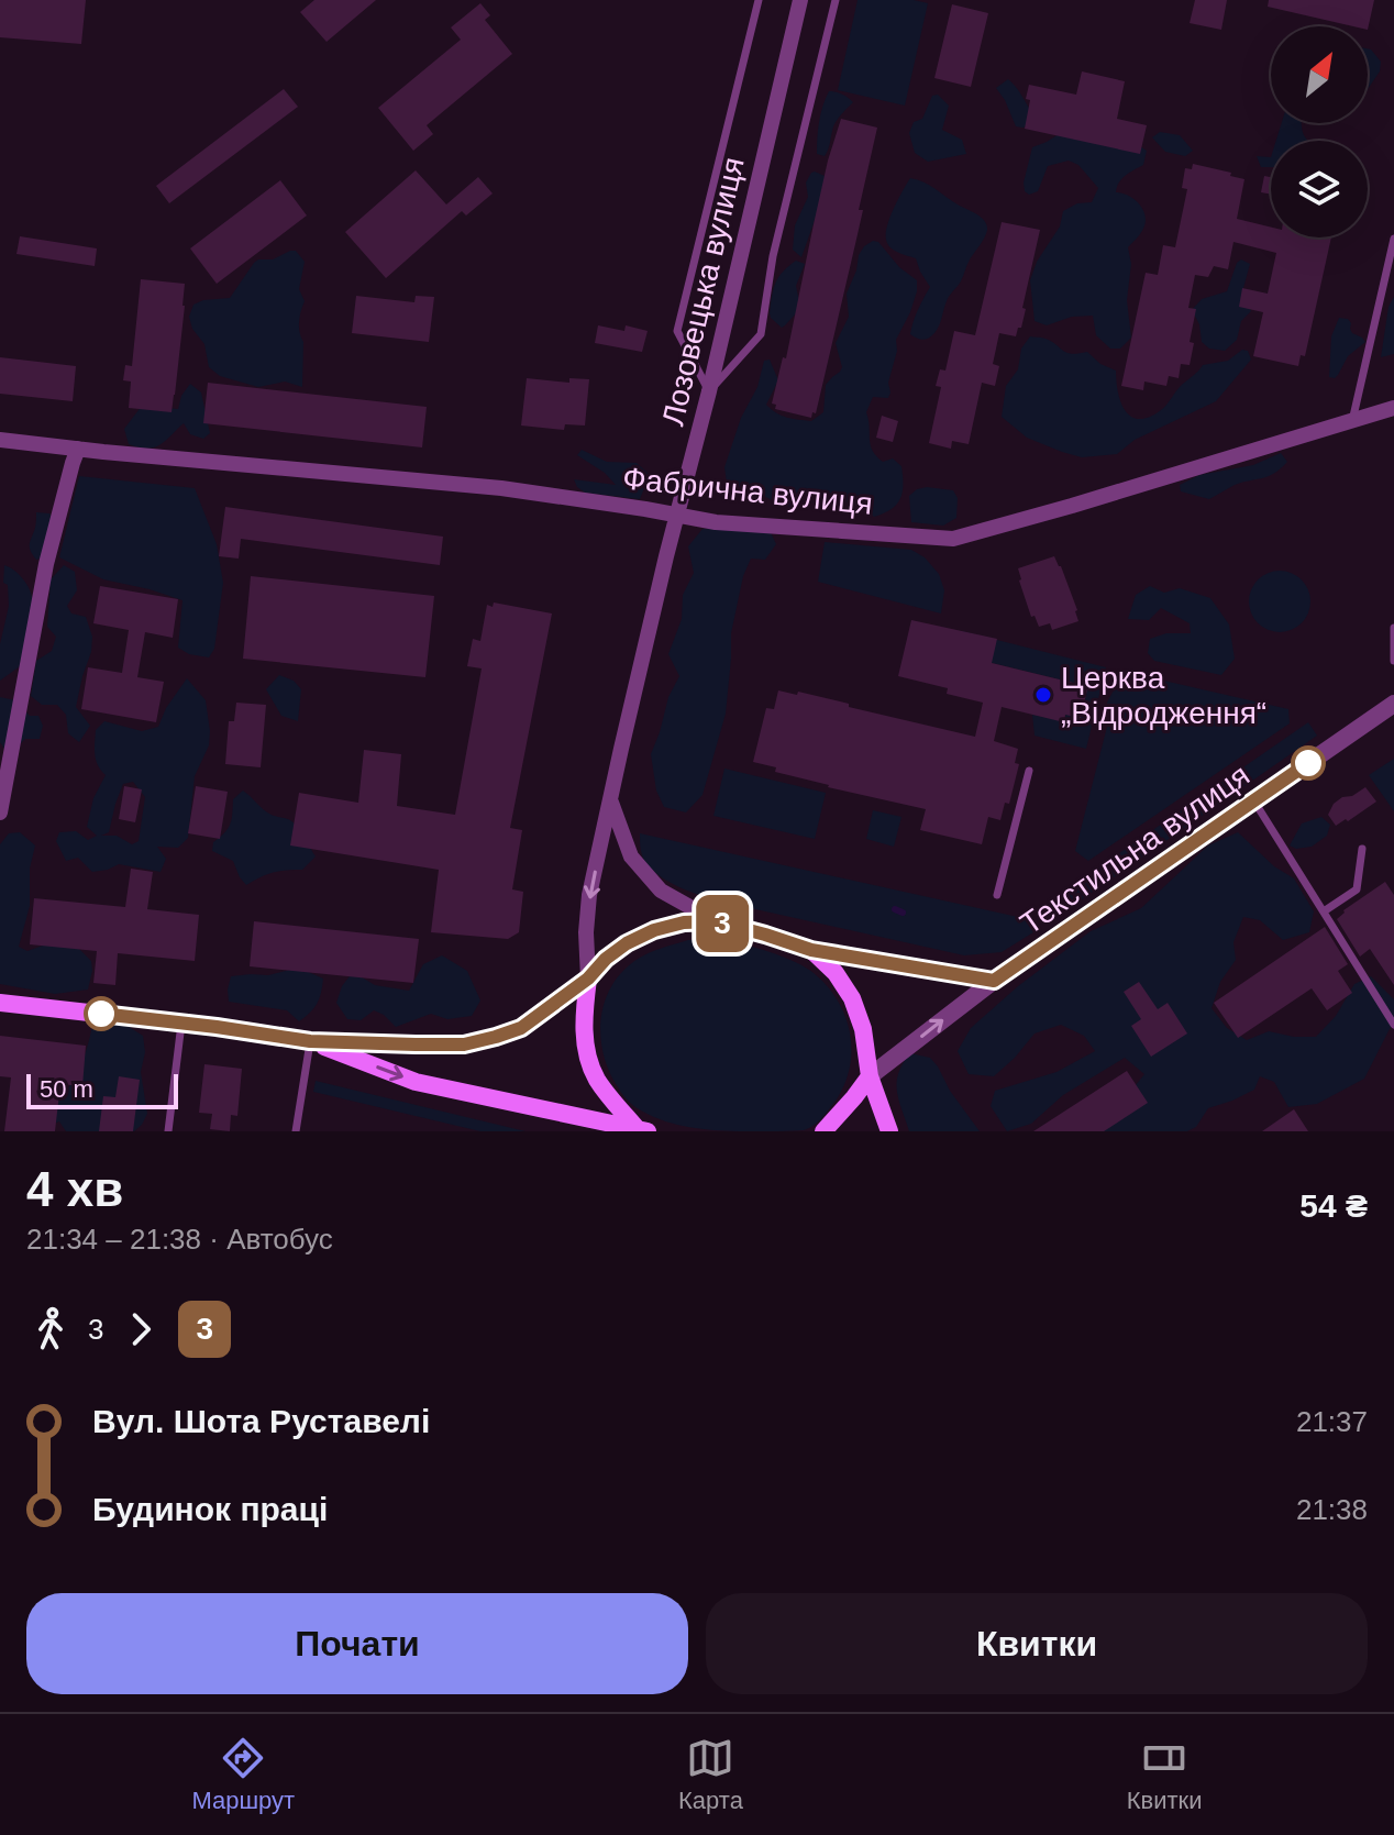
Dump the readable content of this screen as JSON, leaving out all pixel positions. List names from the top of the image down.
{
  "streets": {
    "street": ["Лозовецька вулиця", "Фабрична вулиця", "Текстильна вулиця"]
  },
  "crossings": [
    ["Лозовецька вулиця", "Фабрична вулиця"]
  ],
  "places": ["Церква „Відродження“"],
  "lines": ["bus line 3"],
  "scale_bar": "50 m",
  "north": "top right",
  "page": {
    "on_map": "3",
    "scale": "50 m",
    "heading": ["4 хв", "21:34 – 21:38 · Автобус", "54 ₴"],
    "legs": ["3", "3"],
    "list": [
      {
        "name": "Вул. Шота Руставелі",
        "value": "21:37"
      },
      {
        "name": "Будинок праці",
        "value": "21:38"
      }
    ],
    "buttons": ["Почати", "Квитки"],
    "tabs": ["Маршрут", "Карта", "Квитки"]
  }
}
